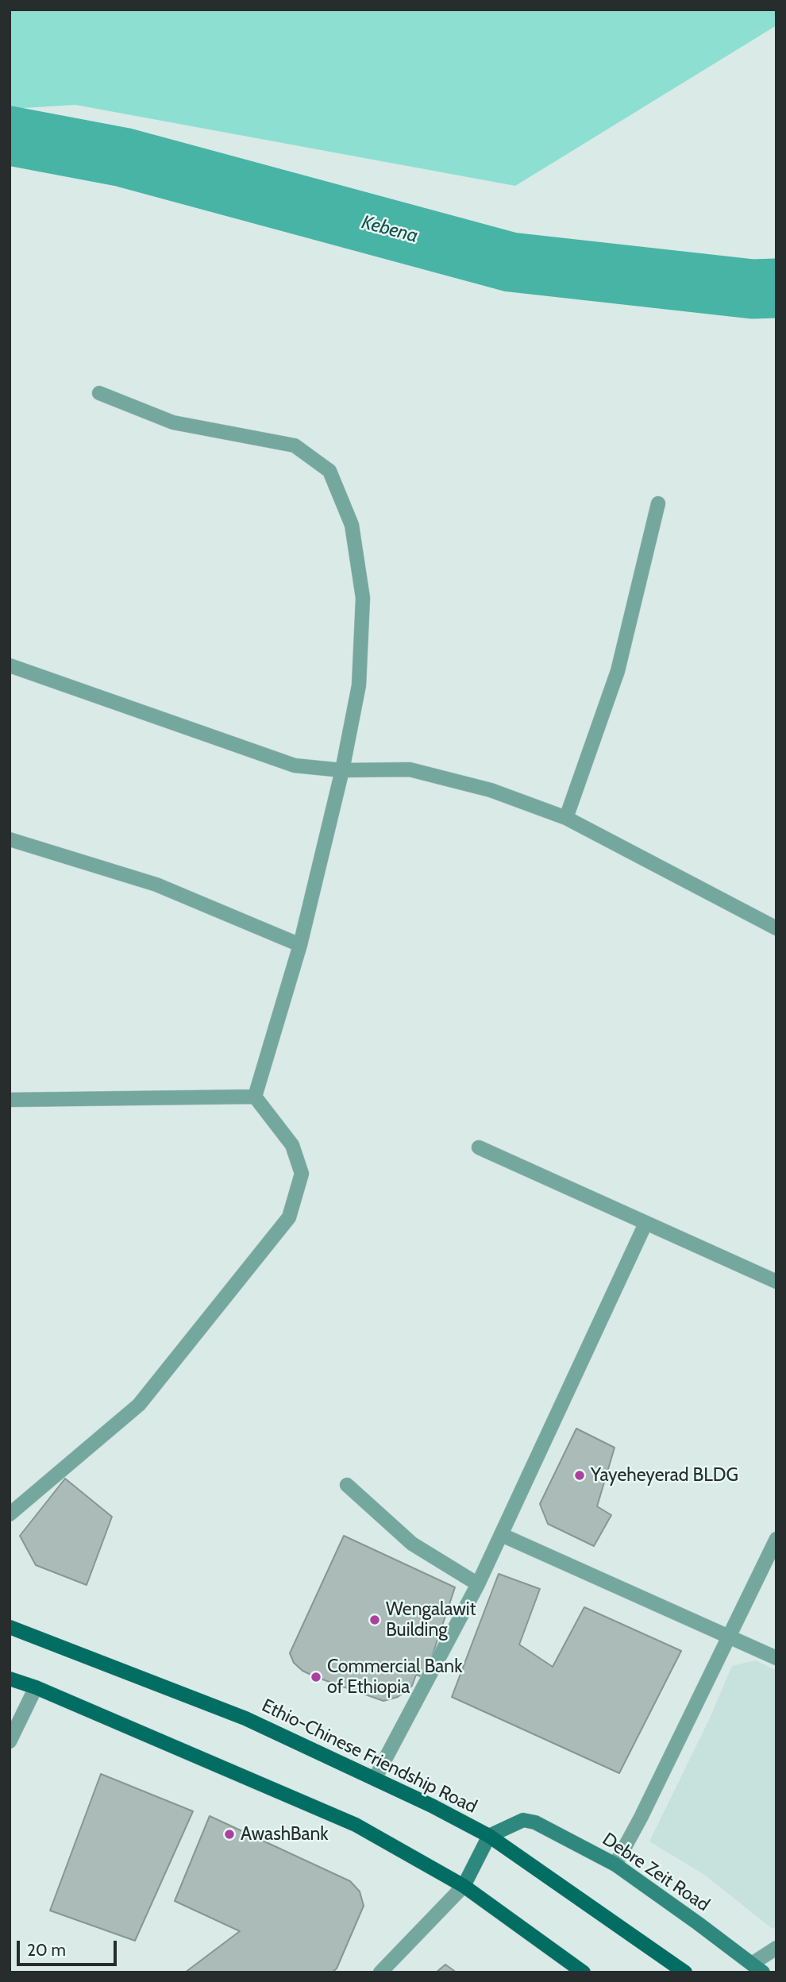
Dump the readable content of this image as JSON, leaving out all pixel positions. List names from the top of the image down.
{
  "streets": {
    "main road": ["Ethio-Chinese Friendship Road", "Debre Zeit Road"]
  },
  "crossings": [
    ["Ethio-Chinese Friendship Road", "Debre Zeit Road"]
  ],
  "water": ["Kebena"],
  "places": [
    "Yayeheyerad BLDG",
    "Wengalawit Building",
    "Commercial Bank of Ethiopia",
    "AwashBank"
  ],
  "scale_bar": "20 m"
}
